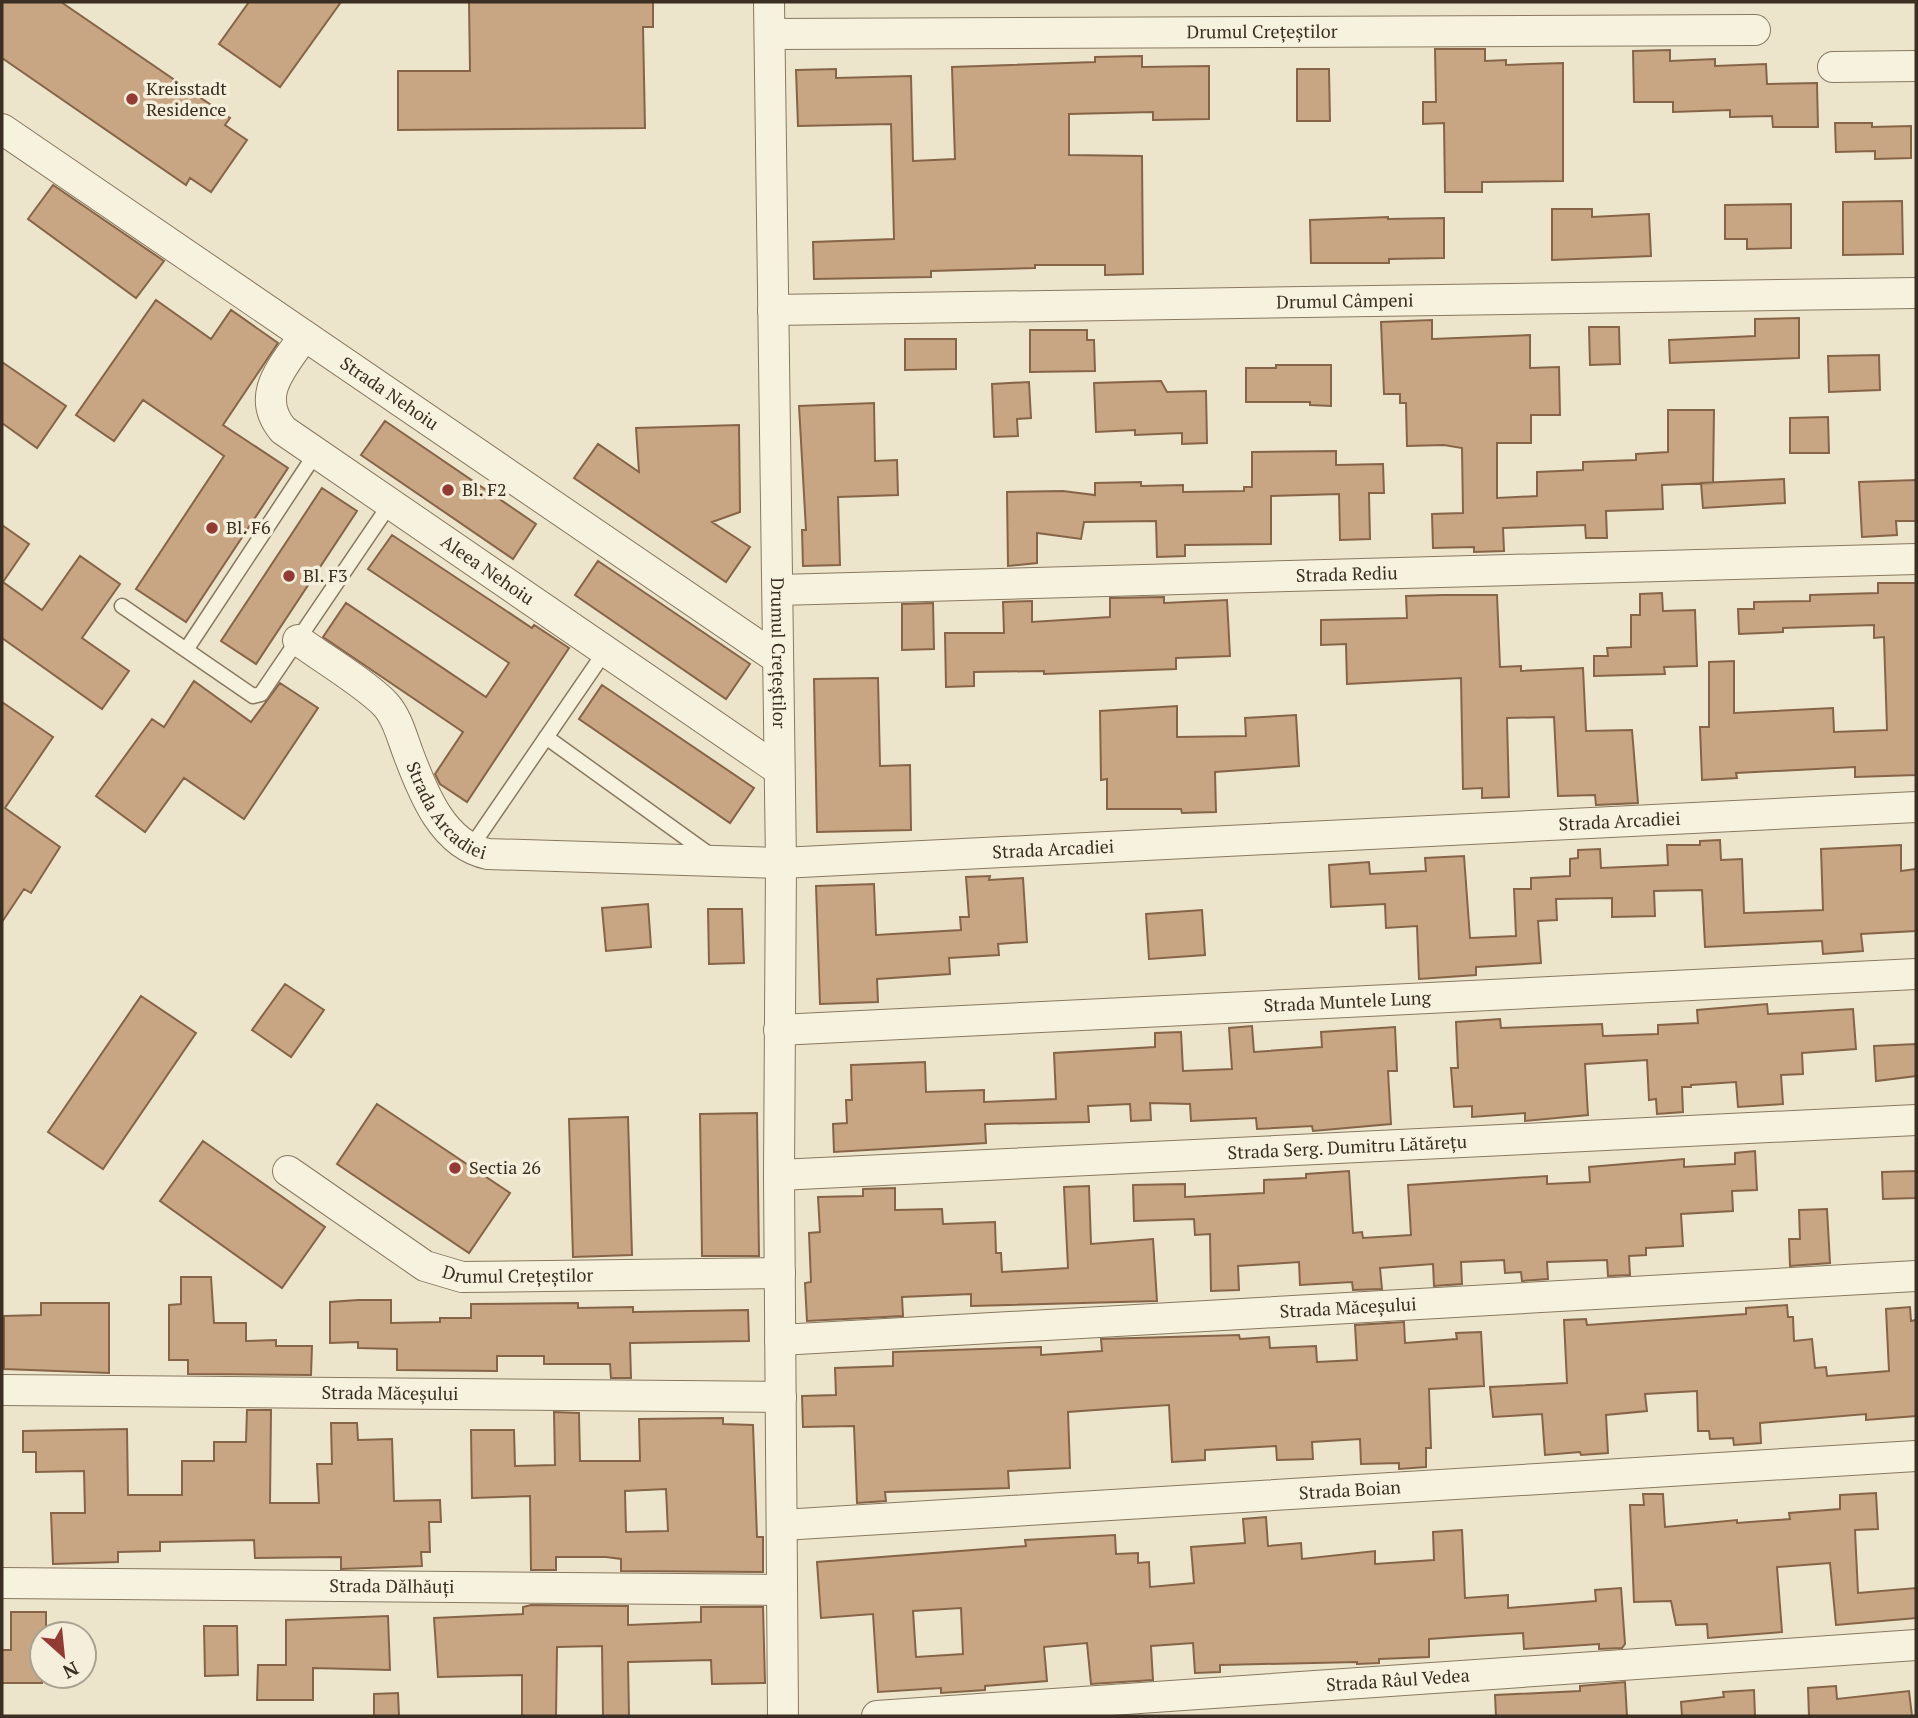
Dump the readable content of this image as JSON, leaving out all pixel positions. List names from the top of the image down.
{
  "streets": {
    "street": [
      "Drumul Crețeștilor",
      "Drumul Câmpeni",
      "Strada Nehoiu",
      "Aleea Nehoiu",
      "Strada Rediu",
      "Strada Arcadiei",
      "Strada Muntele Lung",
      "Strada Serg. Dumitru Lătărețu",
      "Strada Măceșului",
      "Strada Boian",
      "Strada Dălhăuți",
      "Strada Râul Vedea"
    ]
  },
  "crossings": [
    ["Drumul Crețeștilor", "Drumul Câmpeni"],
    ["Drumul Crețeștilor", "Strada Nehoiu"],
    ["Drumul Crețeștilor", "Aleea Nehoiu"],
    ["Drumul Crețeștilor", "Strada Rediu"],
    ["Drumul Crețeștilor", "Strada Arcadiei"],
    ["Drumul Crețeștilor", "Strada Muntele Lung"],
    ["Drumul Crețeștilor", "Strada Serg. Dumitru Lătărețu"],
    ["Drumul Crețeștilor", "Strada Măceșului"],
    ["Drumul Crețeștilor", "Strada Boian"],
    ["Drumul Crețeștilor", "Strada Dălhăuți"],
    ["Strada Nehoiu", "Aleea Nehoiu"]
  ],
  "places": [
    "Kreisstadt Residence",
    "Bl. F2",
    "Bl. F6",
    "Bl. F3",
    "Sectia 26"
  ],
  "north": "bottom right"
}
